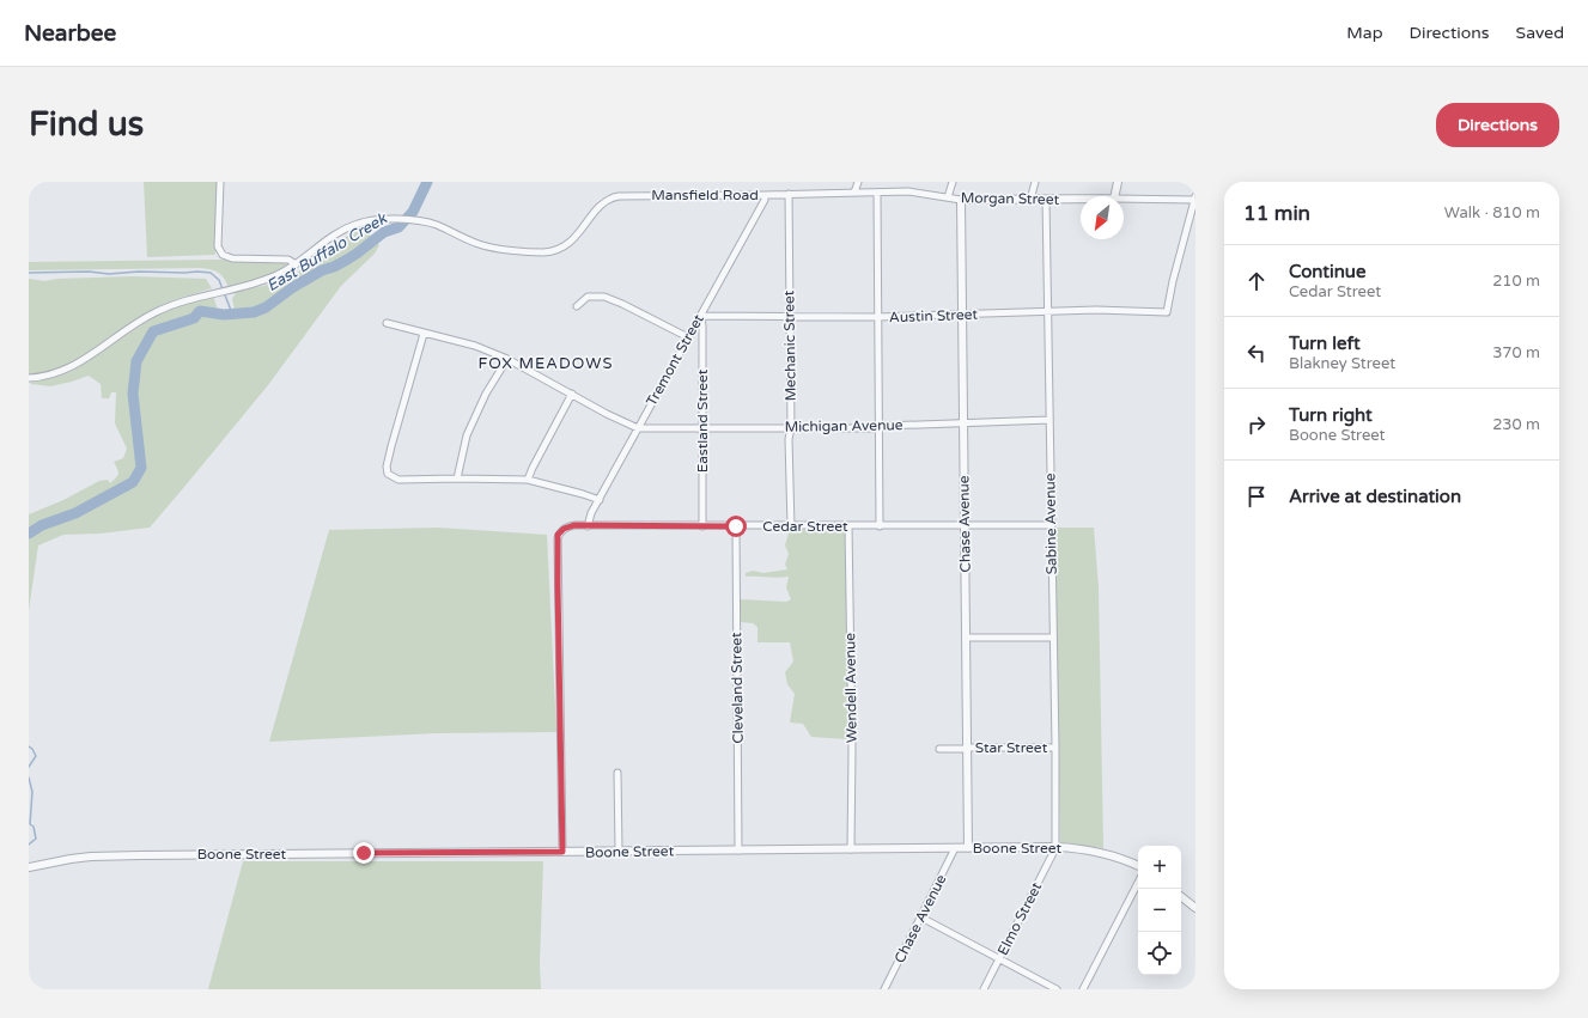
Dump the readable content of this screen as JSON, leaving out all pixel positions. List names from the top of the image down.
{
  "streets": {
    "street": [
      "Mansfield Road",
      "Morgan Street",
      "Austin Street",
      "Mechanic Street",
      "Tremont Street",
      "Eastland Street",
      "Michigan Avenue",
      "Chase Avenue",
      "Sabine Avenue",
      "Cedar Street",
      "Cleveland Street",
      "Wendell Avenue",
      "Star Street",
      "Boone Street",
      "Elmo Street"
    ]
  },
  "crossings": [
    ["Mansfield Road", "Morgan Street"],
    ["Mansfield Road", "Mechanic Street"],
    ["Mansfield Road", "Tremont Street"],
    ["Morgan Street", "Austin Street"],
    ["Morgan Street", "Chase Avenue"],
    ["Morgan Street", "Sabine Avenue"],
    ["Austin Street", "Mechanic Street"],
    ["Austin Street", "Tremont Street"],
    ["Austin Street", "Eastland Street"],
    ["Austin Street", "Chase Avenue"],
    ["Austin Street", "Sabine Avenue"],
    ["Mechanic Street", "Michigan Avenue"],
    ["Mechanic Street", "Cedar Street"],
    ["Tremont Street", "Eastland Street"],
    ["Tremont Street", "Michigan Avenue"],
    ["Tremont Street", "Cedar Street"],
    ["Eastland Street", "Michigan Avenue"],
    ["Eastland Street", "Cedar Street"],
    ["Michigan Avenue", "Chase Avenue"],
    ["Michigan Avenue", "Sabine Avenue"],
    ["Chase Avenue", "Cedar Street"],
    ["Chase Avenue", "Star Street"],
    ["Chase Avenue", "Boone Street"],
    ["Sabine Avenue", "Cedar Street"],
    ["Sabine Avenue", "Star Street"],
    ["Sabine Avenue", "Boone Street"],
    ["Sabine Avenue", "Elmo Street"],
    ["Cedar Street", "Cleveland Street"],
    ["Cedar Street", "Wendell Avenue"],
    ["Cedar Street", "Boone Street"],
    ["Cleveland Street", "Boone Street"],
    ["Wendell Avenue", "Boone Street"],
    ["Boone Street", "Elmo Street"]
  ],
  "districts": ["FOX MEADOWS"],
  "water": ["East Buffalo Creek"],
  "north": "bottom left",
  "page": {
    "header": "Nearbee",
    "nav": ["Map", "Directions", "Saved"],
    "buttons": "Directions",
    "title": "Find us",
    "heading": ["11 min", "Walk · 810 m"],
    "list": [
      ["Continue", "Cedar Street", "210 m"],
      ["Turn left", "Blakney Street", "370 m"],
      ["Turn right", "Boone Street", "230 m"],
      "Arrive at destination"
    ],
    "map_buttons": ["+", "−"]
  }
}
